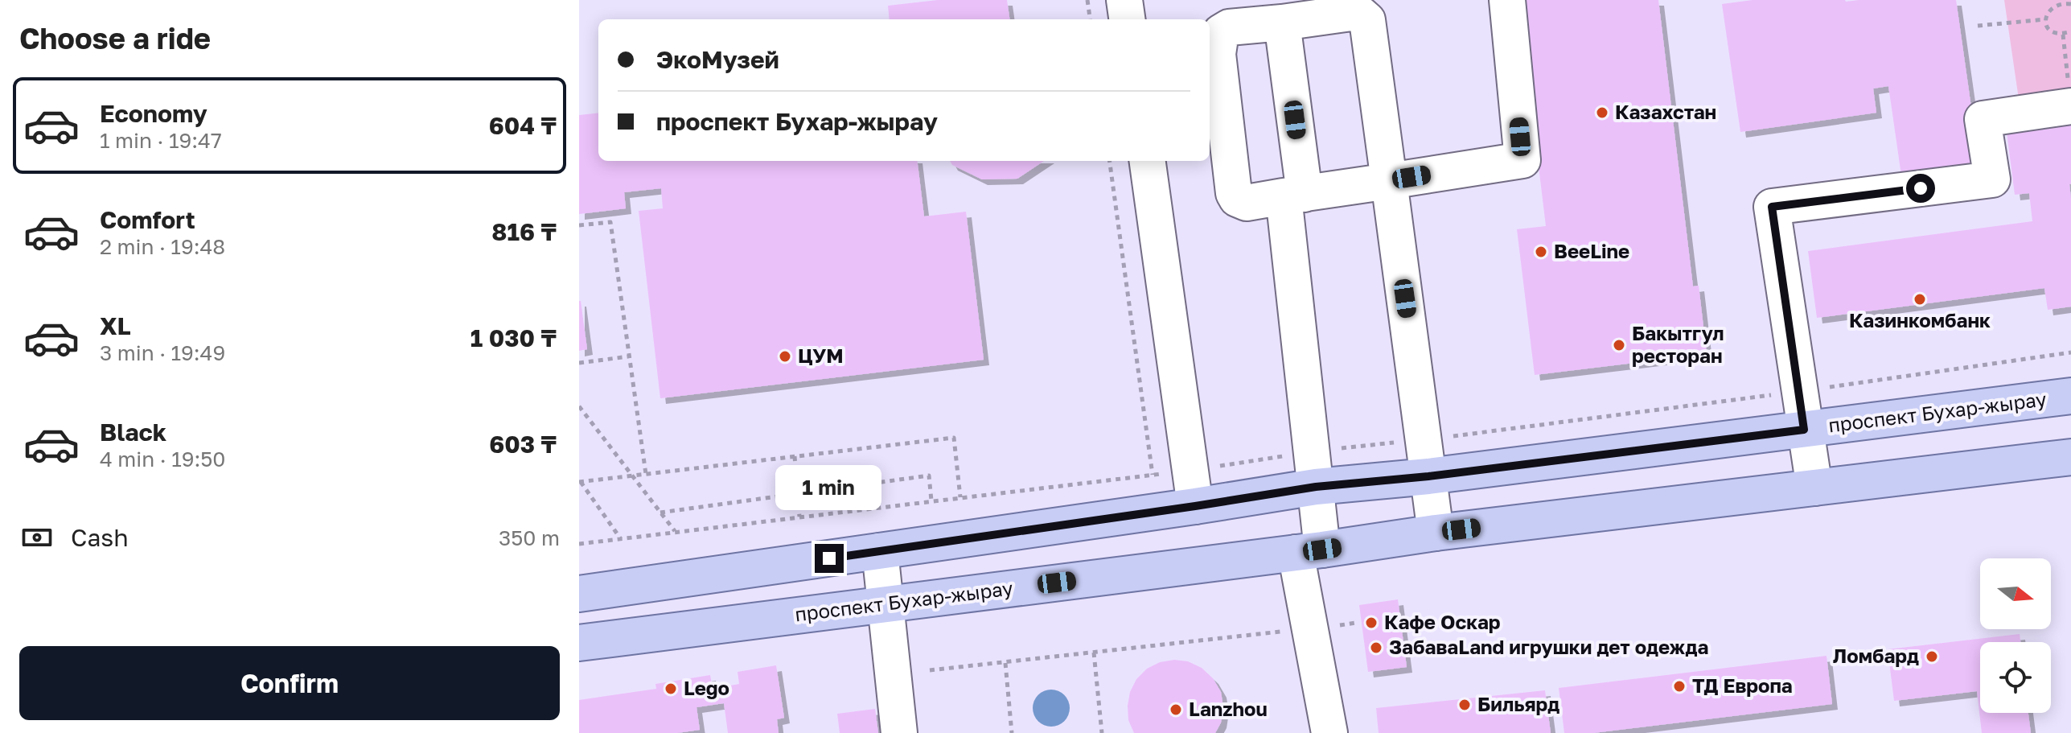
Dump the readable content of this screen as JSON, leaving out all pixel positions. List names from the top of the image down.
{
  "streets": {
    "main road": ["проспект Бухар-жырау"]
  },
  "places": [
    "Казахстан",
    "BeeLine",
    "Казинкомбанк",
    "Бакытгул ресторан",
    "ЦУМ",
    "Кафе Оскар",
    "ЗабаваLand игрушки дет одежда",
    "Ломбард",
    "ТД Европа",
    "Lego",
    "Бильярд",
    "Lanzhou"
  ],
  "north": "right",
  "page": {
    "heading": "Choose a ride",
    "banner": ["ЭкоМузей", "проспект Бухар-жырау"],
    "list": [
      {
        "name": "Economy",
        "note": "1 min · 19:47",
        "value": "604 ₸"
      },
      {
        "name": "Comfort",
        "note": "2 min · 19:48",
        "value": "816 ₸"
      },
      {
        "name": "XL",
        "note": "3 min · 19:49",
        "value": "1 030 ₸"
      },
      {
        "name": "Black",
        "note": "4 min · 19:50",
        "value": "603 ₸"
      }
    ],
    "bubble": "1 min",
    "pay": ["Cash", "350 m"],
    "buttons": "Confirm"
  }
}
